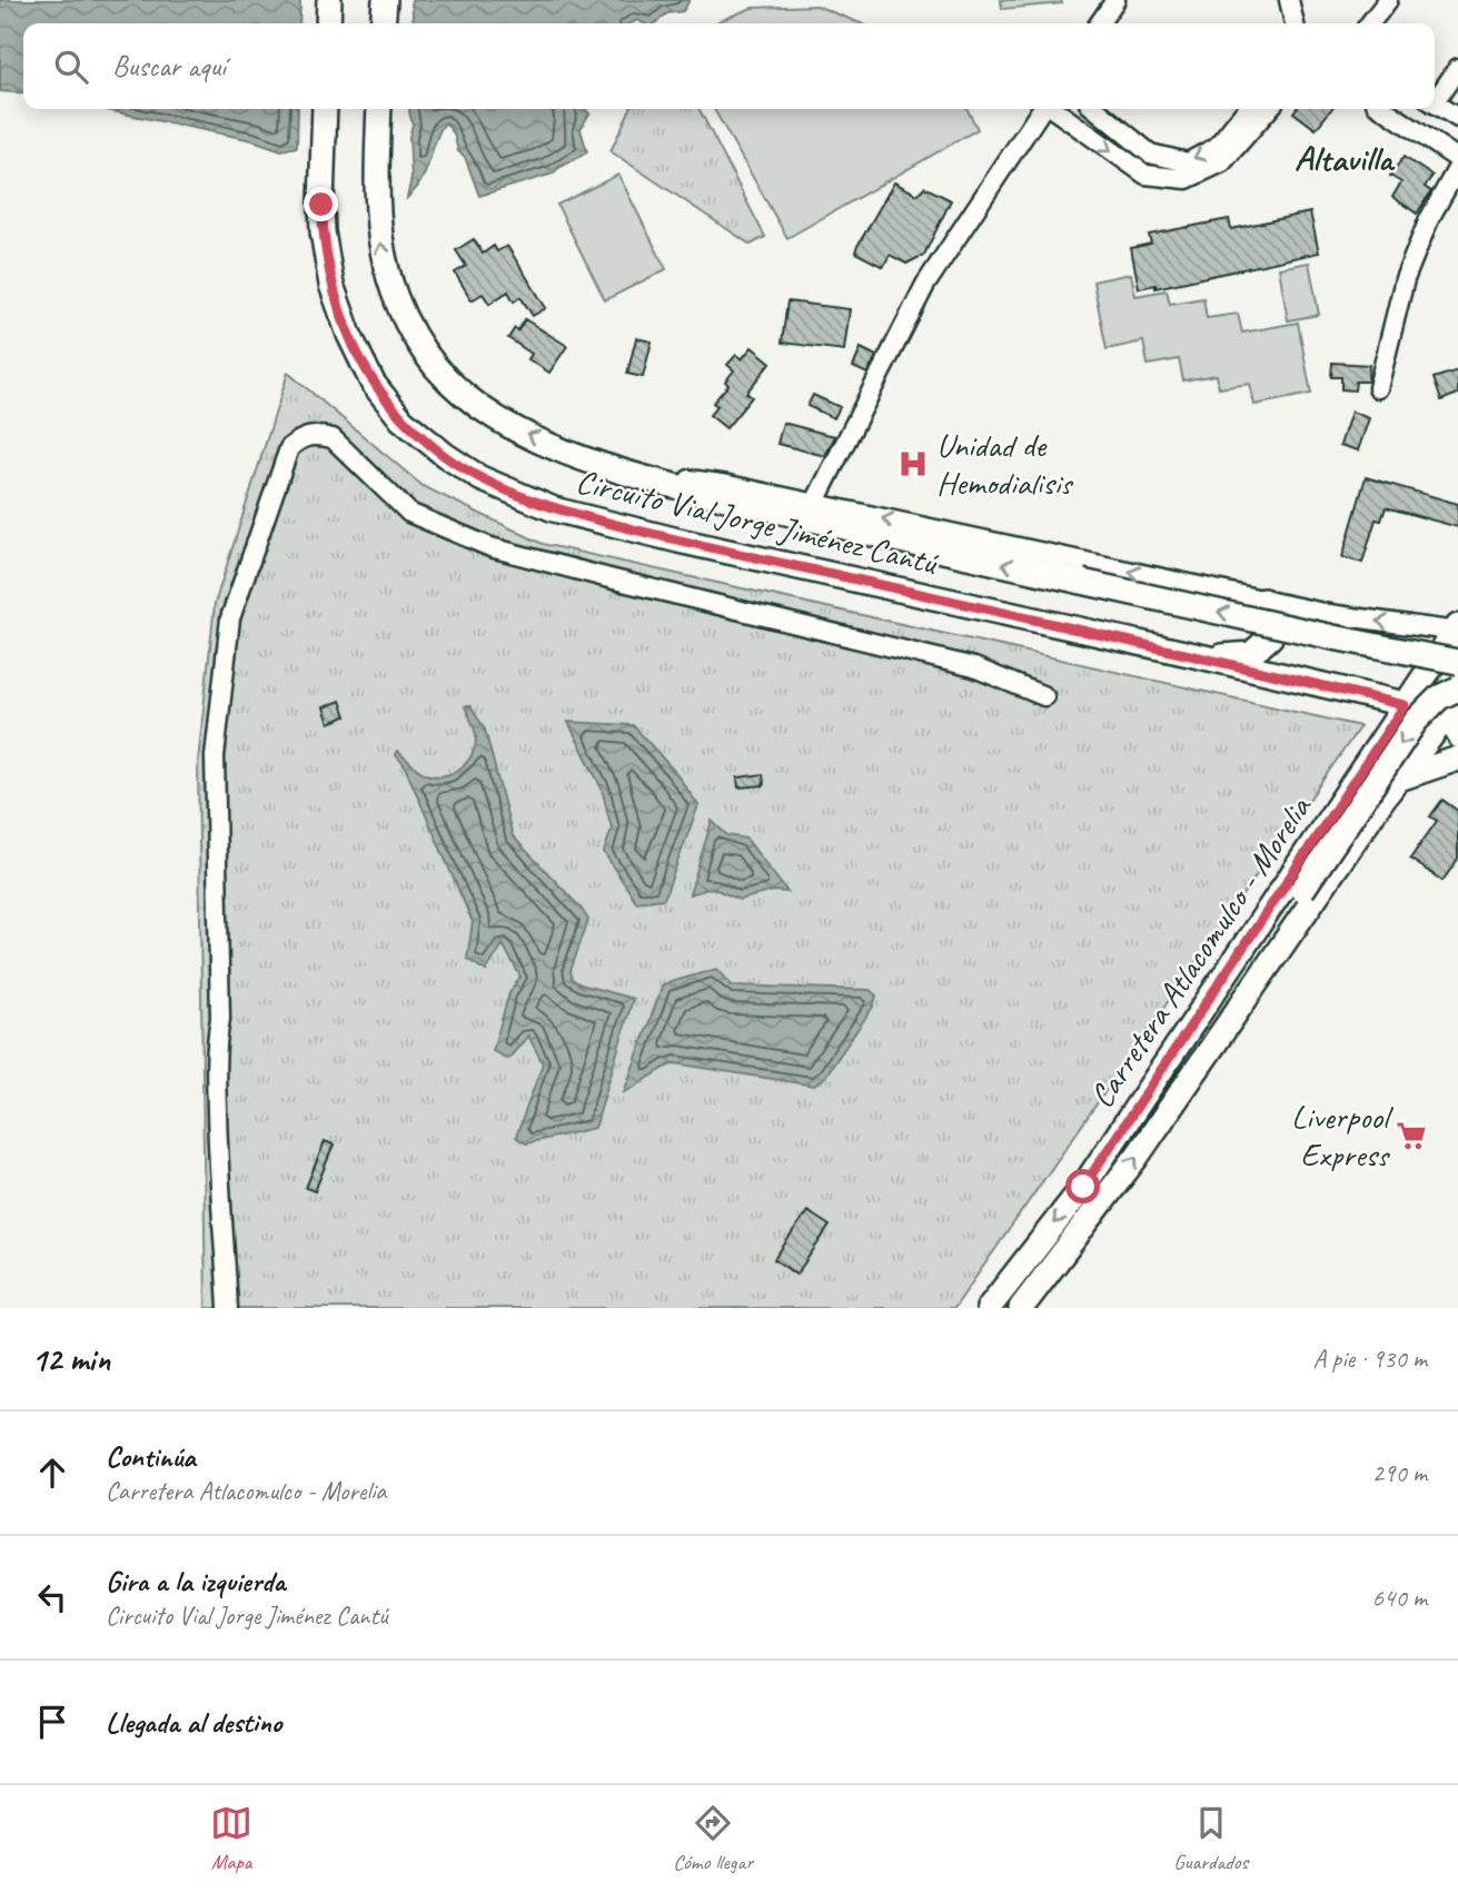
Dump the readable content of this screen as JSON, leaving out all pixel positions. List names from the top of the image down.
{
  "streets": {
    "main road": ["Circuito Vial Jorge Jiménez Cantú", "Carretera Atlacomulco - Morelia"]
  },
  "crossings": [
    ["Circuito Vial Jorge Jiménez Cantú", "Carretera Atlacomulco - Morelia"]
  ],
  "one_way": ["Circuito Vial Jorge Jiménez Cantú"],
  "districts": ["Altavilla"],
  "places": {
    "hospital": ["Unidad de Hemodialisis"],
    "supermarket": ["Liverpool Express"]
  },
  "page": {
    "search": "Buscar aquí",
    "heading": ["12 min", "A pie · 930 m"],
    "list": [
      ["Continúa", "Carretera Atlacomulco - Morelia", "290 m"],
      ["Gira a la izquierda", "Circuito Vial Jorge Jiménez Cantú", "640 m"],
      "Llegada al destino"
    ],
    "nav": ["Mapa", "Cómo llegar", "Guardados"]
  }
}
